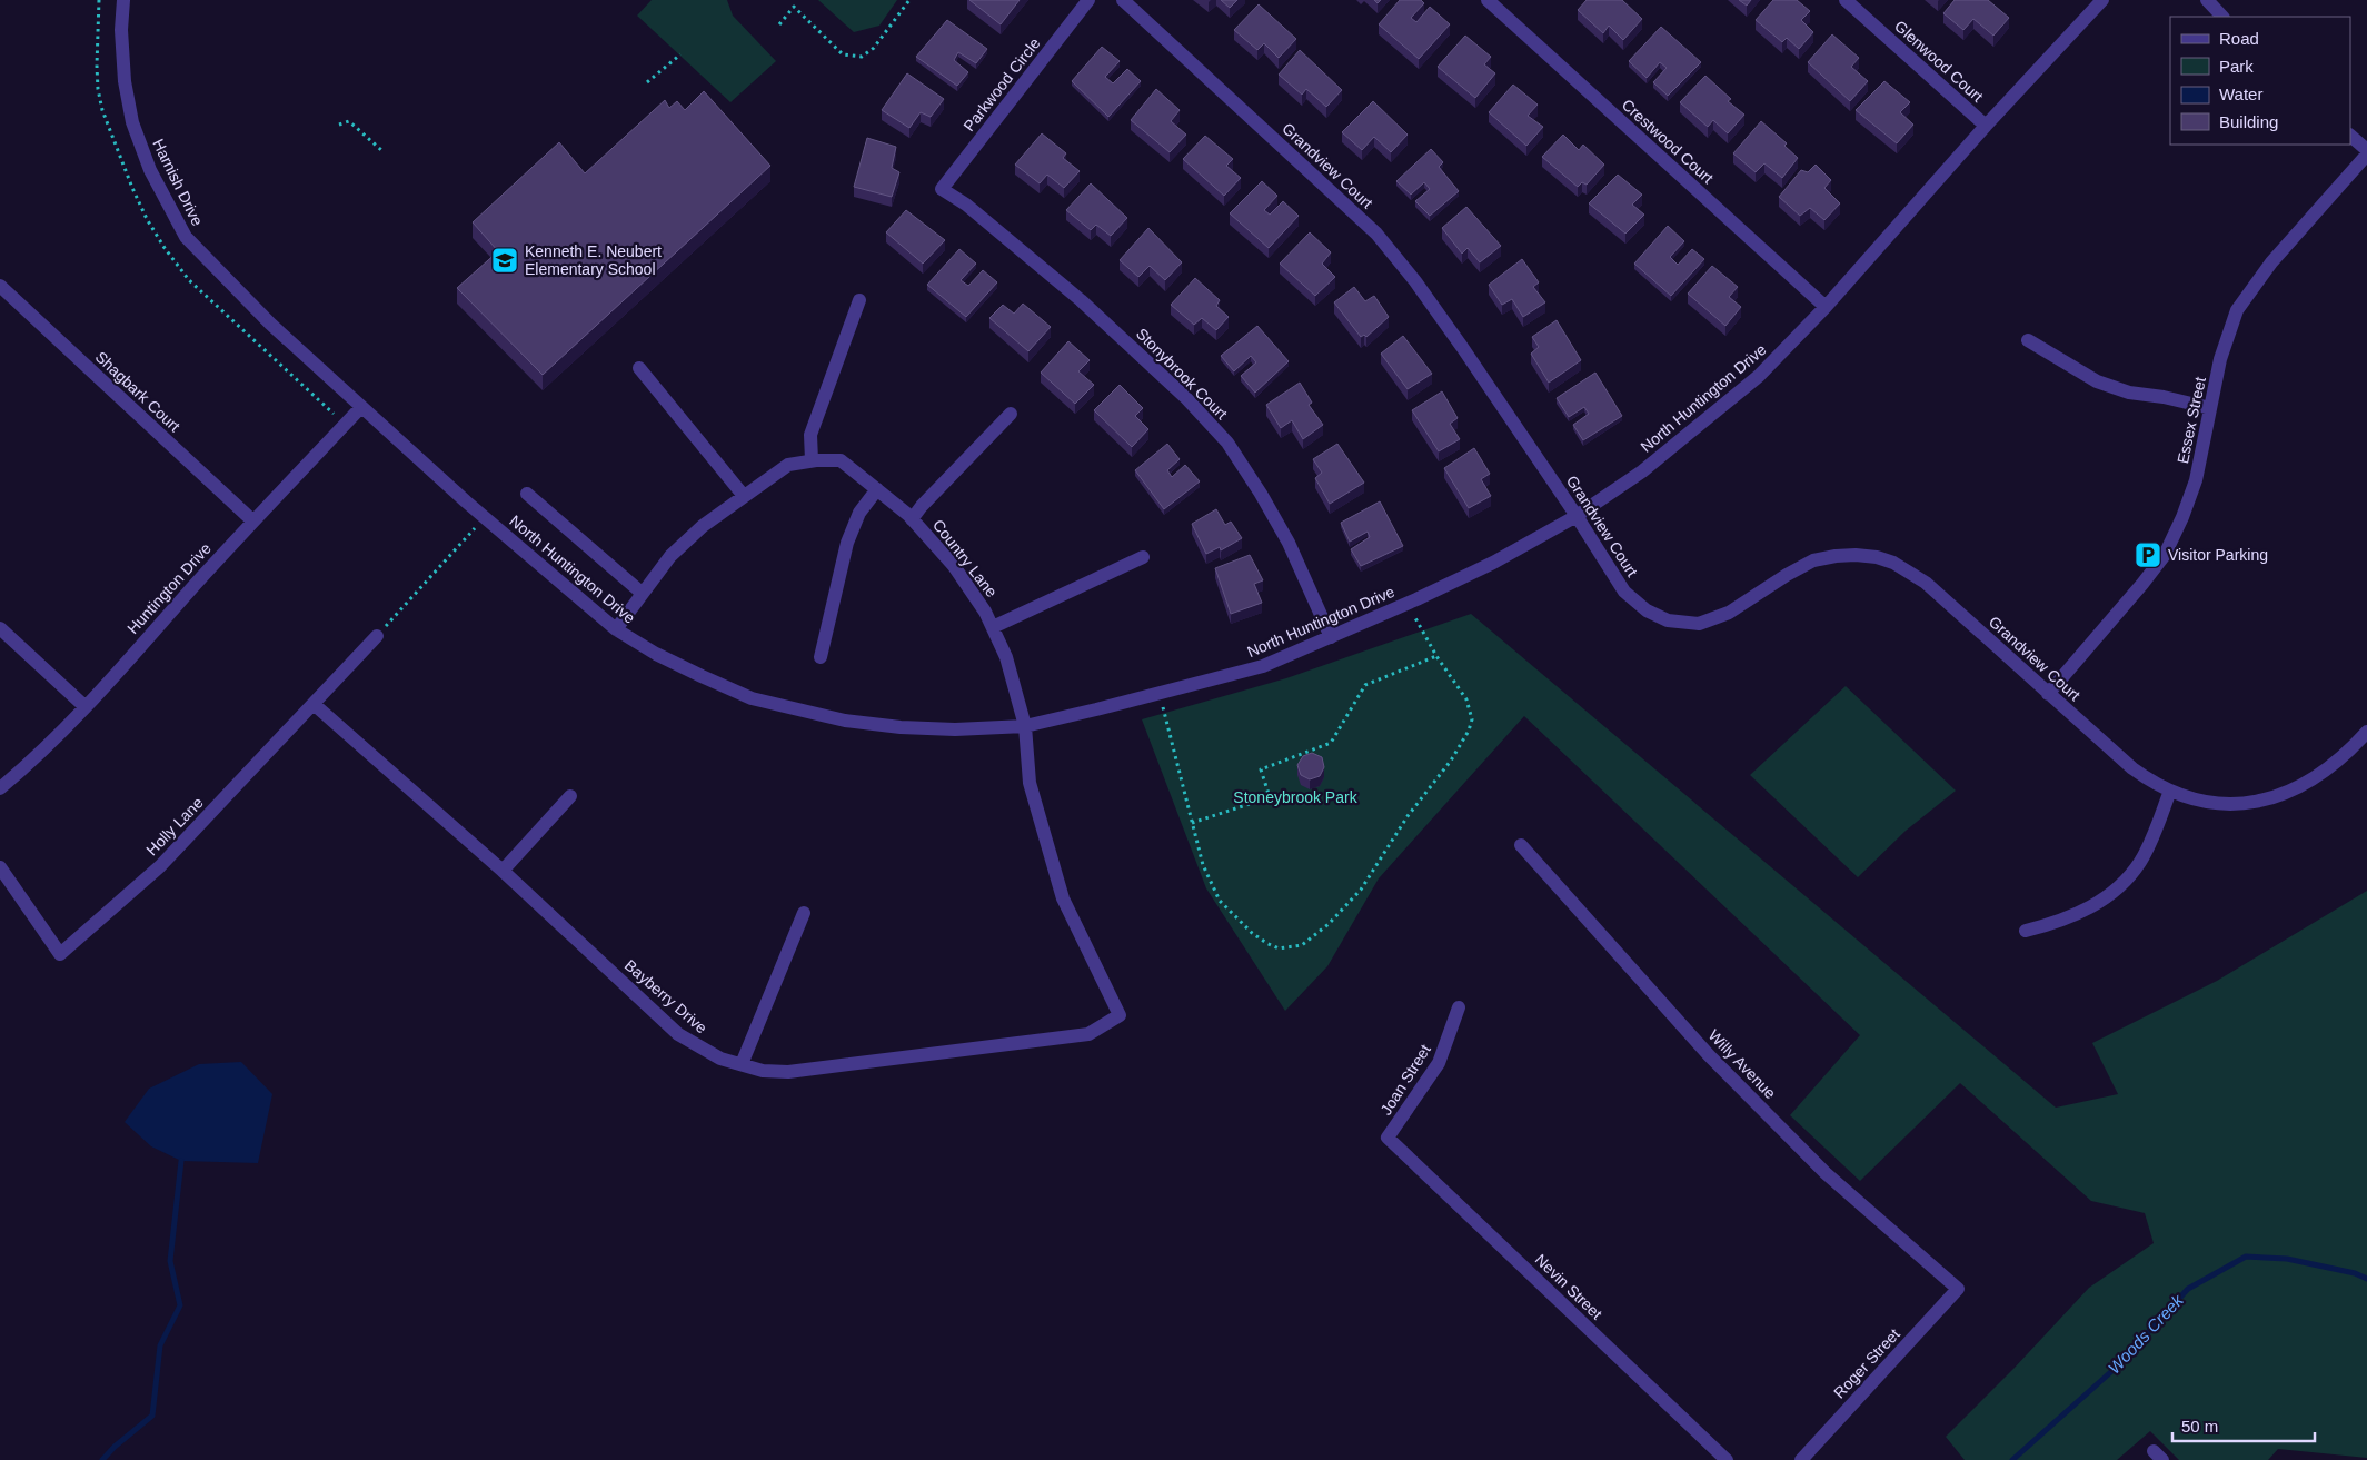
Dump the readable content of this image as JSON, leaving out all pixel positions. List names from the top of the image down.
{
  "streets": {
    "street": [
      "Glenwood Court",
      "Parkwood Circle",
      "Crestwood Court",
      "Grandview Court",
      "Harnish Drive",
      "Stonybrook Court",
      "Shagbark Court",
      "North Huntington Drive",
      "Essex Street",
      "Country Lane",
      "Huntington Drive",
      "Holly Lane",
      "Bayberry Drive",
      "Willy Avenue",
      "Joan Street",
      "Nevin Street",
      "Roger Street"
    ]
  },
  "crossings": [
    ["Glenwood Court", "North Huntington Drive"],
    ["Parkwood Circle", "Stonybrook Court"],
    ["Crestwood Court", "North Huntington Drive"],
    ["Grandview Court", "North Huntington Drive"],
    ["Grandview Court", "Essex Street"],
    ["Harnish Drive", "North Huntington Drive"],
    ["Harnish Drive", "Huntington Drive"],
    ["Stonybrook Court", "North Huntington Drive"],
    ["Shagbark Court", "Huntington Drive"],
    ["North Huntington Drive", "Country Lane"],
    ["North Huntington Drive", "Huntington Drive"],
    ["Country Lane", "Bayberry Drive"],
    ["Holly Lane", "Bayberry Drive"],
    ["Willy Avenue", "Roger Street"],
    ["Joan Street", "Nevin Street"]
  ],
  "water": ["Woods Creek"],
  "parks": ["Stoneybrook Park"],
  "places": {
    "school or university": ["Kenneth E. Neubert Elementary School"],
    "parking": ["Visitor Parking"]
  },
  "legend": [
    "Road",
    "Park",
    "Water",
    "Building"
  ],
  "scale_bar": "50 m"
}
